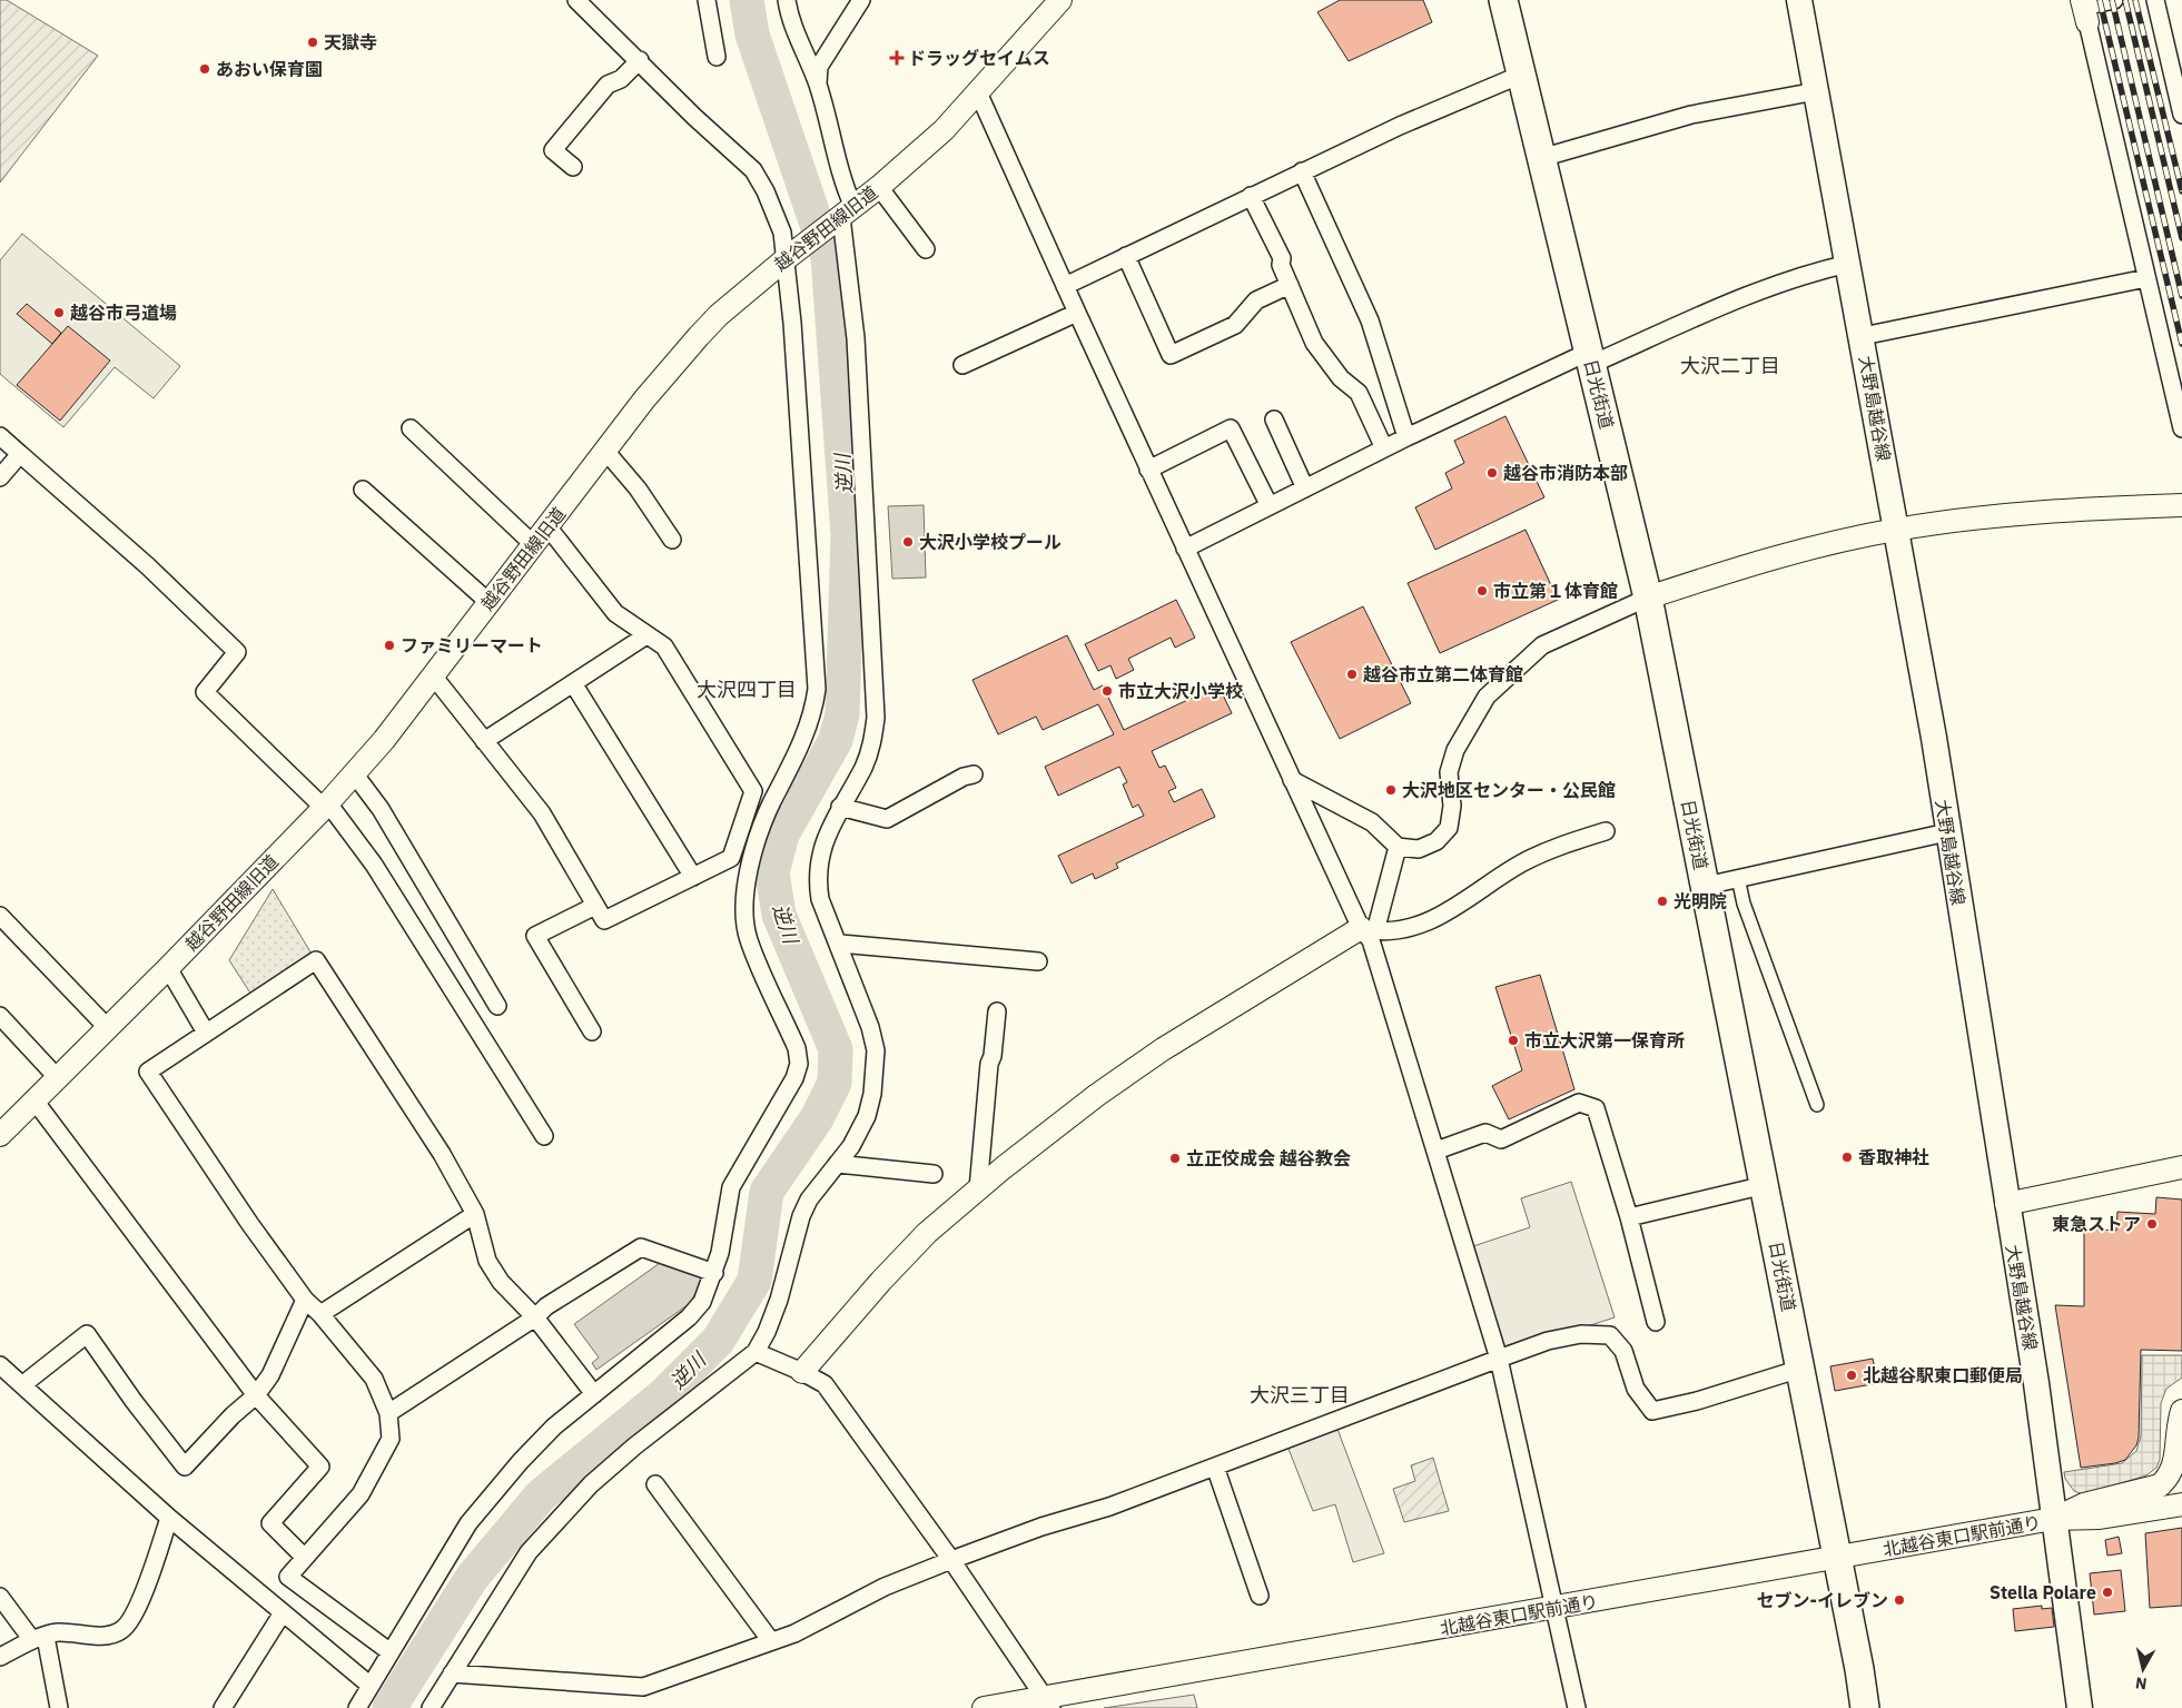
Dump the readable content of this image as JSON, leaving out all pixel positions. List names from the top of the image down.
{
  "streets": {
    "main road": ["日光街道", "大野島越谷線"],
    "street": ["越谷野田線旧道", "北越谷東口駅前通り"]
  },
  "crossings": [
    ["日光街道", "北越谷東口駅前通り"],
    ["大野島越谷線", "北越谷東口駅前通り"]
  ],
  "districts": ["大沢二丁目", "大沢四丁目", "大沢三丁目"],
  "water": ["逆川"],
  "places": {
    "other": [
      "天獄寺",
      "あおい保育園",
      "越谷市弓道場",
      "越谷市消防本部",
      "大沢小学校プール",
      "市立第１体育館",
      "ファミリーマート",
      "越谷市立第二体育館",
      "市立大沢小学校",
      "大沢地区センター・公民館",
      "光明院",
      "市立大沢第一保育所",
      "香取神社",
      "立正佼成会 越谷教会",
      "東急ストア",
      "北越谷駅東口郵便局",
      "Stella Polare",
      "セブン-イレブン"
    ],
    "health": ["ドラッグセイムス"]
  },
  "north": "bottom"
}
